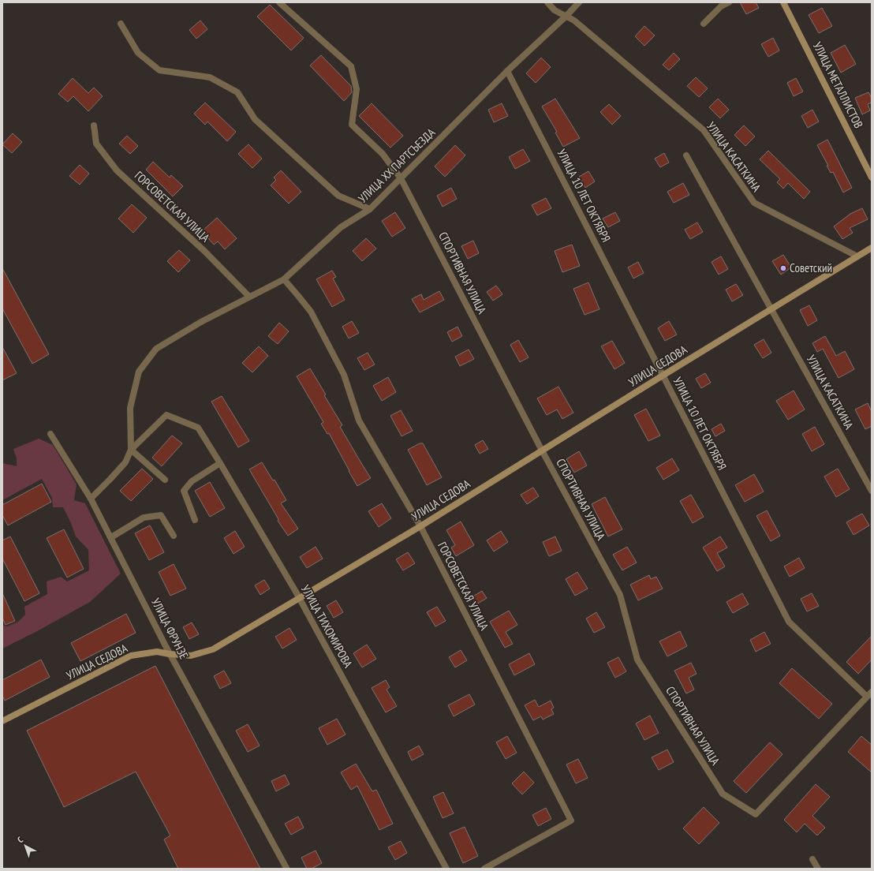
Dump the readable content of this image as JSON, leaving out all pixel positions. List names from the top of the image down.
{
  "streets": {
    "street": [
      "УЛИЦА МЕТАЛЛИСТОВ",
      "УЛИЦА КАСАТКИНА",
      "УЛИЦА XX ПАРТСЪЕЗДА",
      "УЛИЦА 10 ЛЕТ ОКТЯБРЯ",
      "ГОРСОВЕТСКАЯ УЛИЦА",
      "СПОРТИВНАЯ УЛИЦА",
      "УЛИЦА СЕДОВА",
      "УЛИЦА ТИХОМИРОВА",
      "УЛИЦА ФРУНЗЕ"
    ]
  },
  "crossings": [
    ["УЛИЦА КАСАТКИНА", "УЛИЦА XX ПАРТСЪЕЗДА"],
    ["УЛИЦА КАСАТКИНА", "УЛИЦА СЕДОВА"],
    ["УЛИЦА XX ПАРТСЪЕЗДА", "УЛИЦА 10 ЛЕТ ОКТЯБРЯ"],
    ["УЛИЦА XX ПАРТСЪЕЗДА", "ГОРСОВЕТСКАЯ УЛИЦА"],
    ["УЛИЦА XX ПАРТСЪЕЗДА", "СПОРТИВНАЯ УЛИЦА"],
    ["УЛИЦА XX ПАРТСЪЕЗДА", "УЛИЦА ТИХОМИРОВА"],
    ["УЛИЦА 10 ЛЕТ ОКТЯБРЯ", "СПОРТИВНАЯ УЛИЦА"],
    ["УЛИЦА 10 ЛЕТ ОКТЯБРЯ", "УЛИЦА СЕДОВА"],
    ["ГОРСОВЕТСКАЯ УЛИЦА", "УЛИЦА СЕДОВА"],
    ["СПОРТИВНАЯ УЛИЦА", "УЛИЦА СЕДОВА"],
    ["УЛИЦА СЕДОВА", "УЛИЦА ТИХОМИРОВА"],
    ["УЛИЦА СЕДОВА", "УЛИЦА ФРУНЗЕ"]
  ],
  "places": ["Советский"],
  "north": "top left"
}
